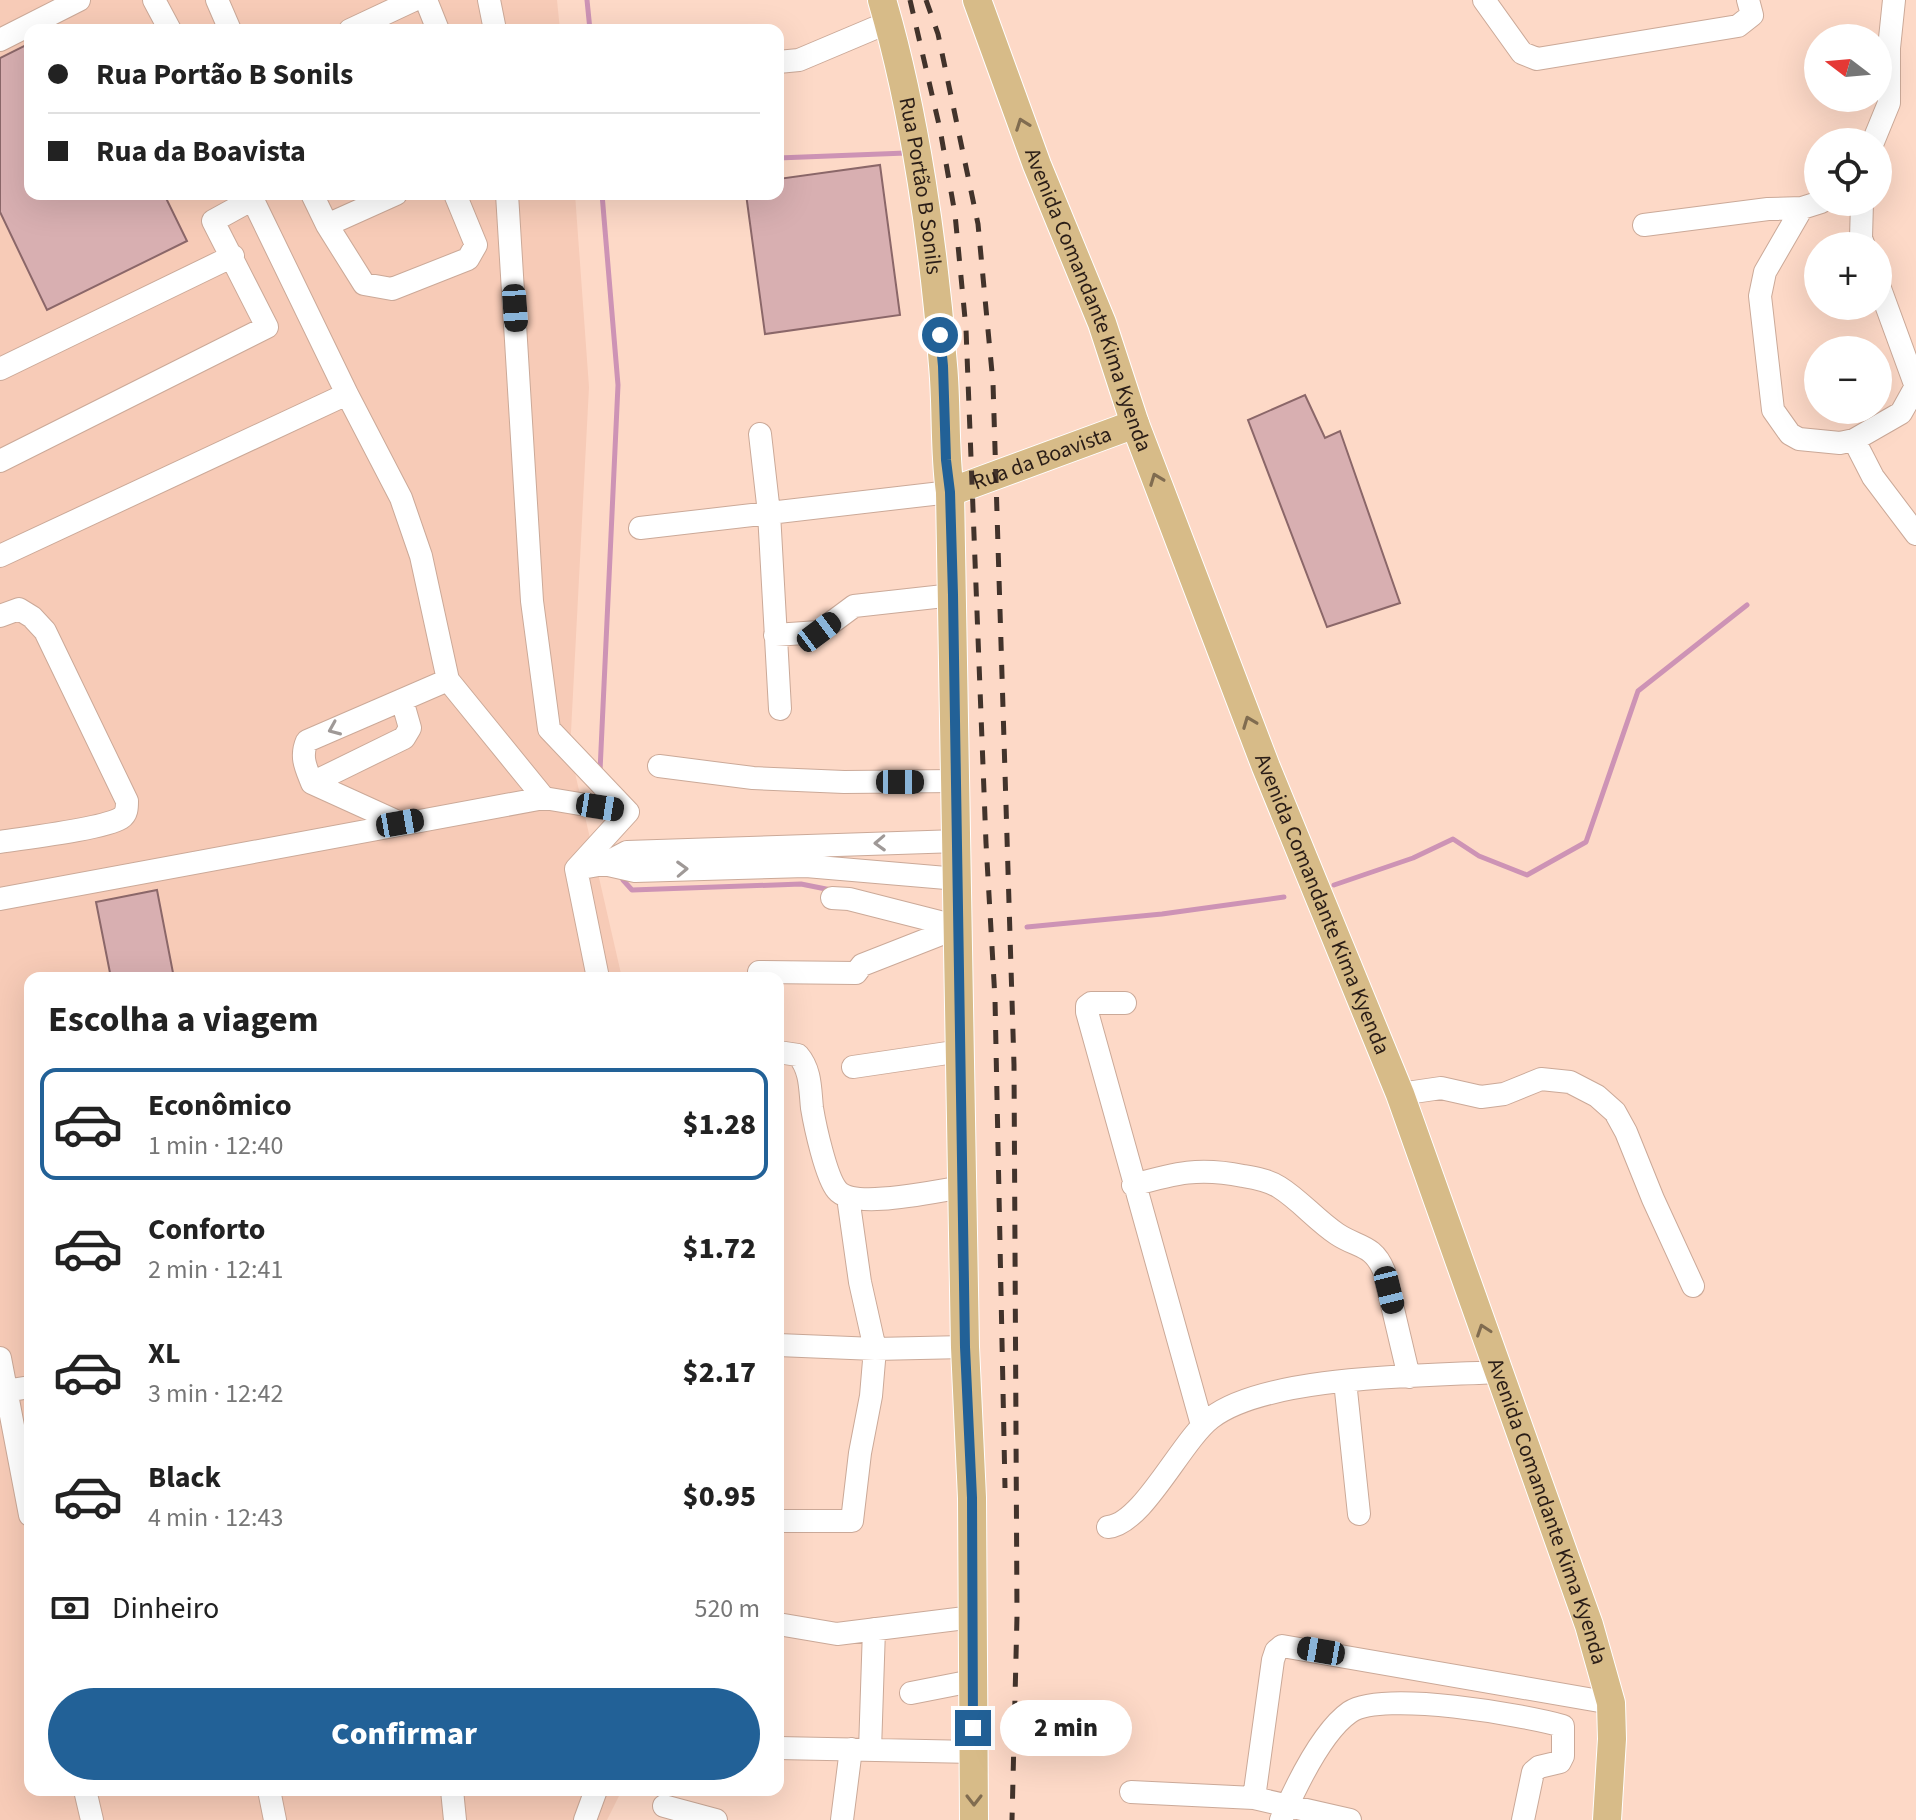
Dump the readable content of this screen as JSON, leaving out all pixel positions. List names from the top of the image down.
{
  "streets": {
    "main road": ["Rua Portão B Sonils", "Avenida Comandante Kima Kyenda", "Rua da Boavista"]
  },
  "crossings": [
    ["Rua Portão B Sonils", "Rua da Boavista"],
    ["Avenida Comandante Kima Kyenda", "Rua da Boavista"]
  ],
  "one_way": ["Avenida Comandante Kima Kyenda"],
  "north": "left",
  "page": {
    "map_buttons": ["+", "−"],
    "banner": ["Rua Portão B Sonils", "Rua da Boavista"],
    "heading": "Escolha a viagem",
    "list": [
      {
        "name": "Econômico",
        "note": "1 min · 12:40",
        "value": "$1.28"
      },
      {
        "name": "Conforto",
        "note": "2 min · 12:41",
        "value": "$1.72"
      },
      {
        "name": "XL",
        "note": "3 min · 12:42",
        "value": "$2.17"
      },
      {
        "name": "Black",
        "note": "4 min · 12:43",
        "value": "$0.95"
      }
    ],
    "pay": ["Dinheiro", "520 m"],
    "buttons": "Confirmar",
    "bubble": "2 min"
  }
}
